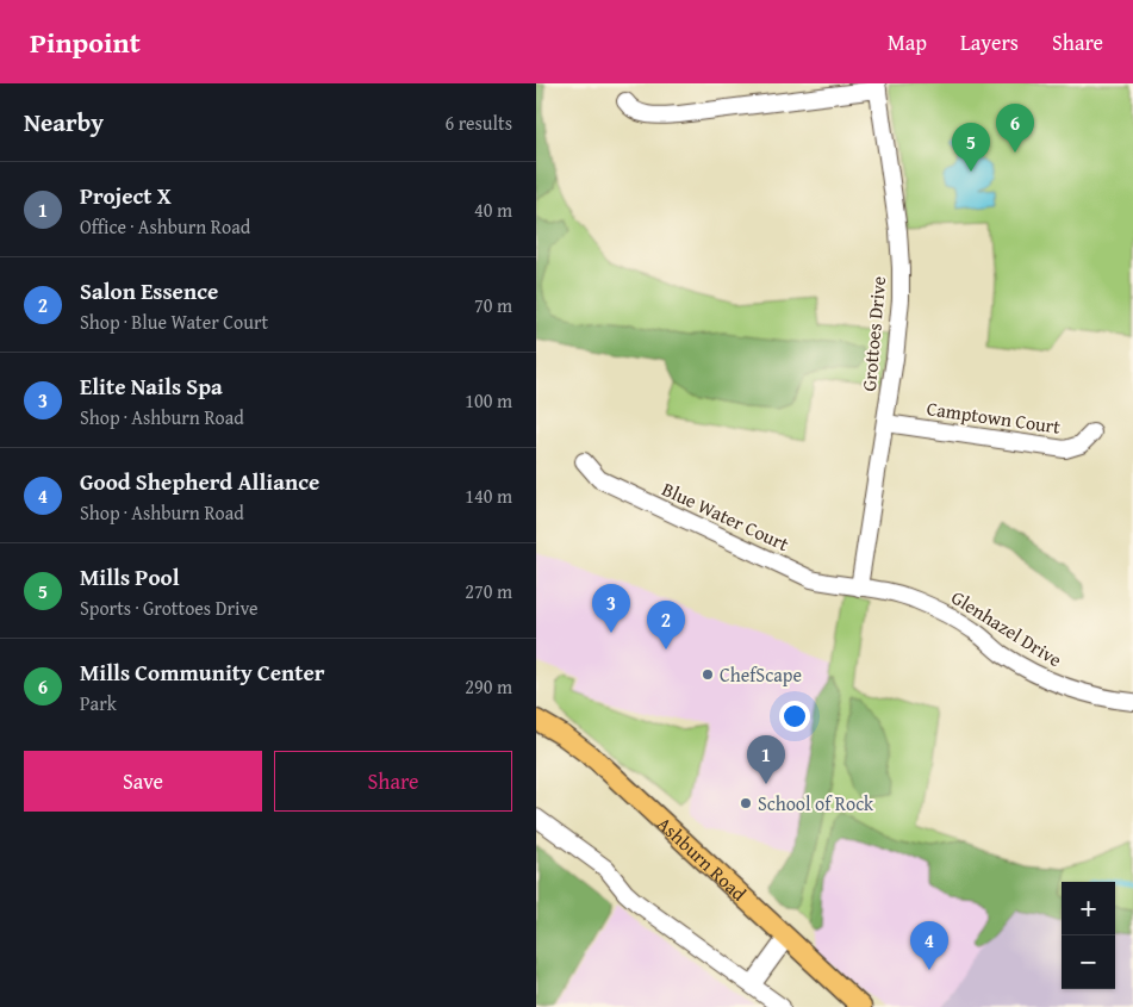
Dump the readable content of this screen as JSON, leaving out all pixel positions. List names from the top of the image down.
{
  "streets": {
    "main road": ["Ashburn Road"],
    "street": [
      "Grottoes Drive",
      "Camptown Court",
      "Blue Water Court",
      "Glenhazel Drive"
    ]
  },
  "crossings": [
    ["Grottoes Drive", "Camptown Court"],
    ["Grottoes Drive", "Blue Water Court"],
    ["Grottoes Drive", "Glenhazel Drive"],
    ["Blue Water Court", "Glenhazel Drive"]
  ],
  "places": ["ChefScape", "School of Rock"],
  "page": {
    "header": "Pinpoint",
    "nav": ["Map", "Layers", "Share"],
    "heading": ["Nearby", "6 results"],
    "pins": [
      "6",
      "5",
      "3",
      "2",
      "1",
      "4"
    ],
    "list": [
      {
        "mark": "1",
        "name": "Project X",
        "note": "Office · Ashburn Road",
        "value": "40 m"
      },
      {
        "mark": "2",
        "name": "Salon Essence",
        "note": "Shop · Blue Water Court",
        "value": "70 m"
      },
      {
        "mark": "3",
        "name": "Elite Nails Spa",
        "note": "Shop · Ashburn Road",
        "value": "100 m"
      },
      {
        "mark": "4",
        "name": "Good Shepherd Alliance",
        "note": "Shop · Ashburn Road",
        "value": "140 m"
      },
      {
        "mark": "5",
        "name": "Mills Pool",
        "note": "Sports · Grottoes Drive",
        "value": "270 m"
      },
      {
        "mark": "6",
        "name": "Mills Community Center",
        "note": "Park",
        "value": "290 m"
      }
    ],
    "buttons": ["Save", "Share"],
    "map_buttons": ["+", "−"]
  }
}
